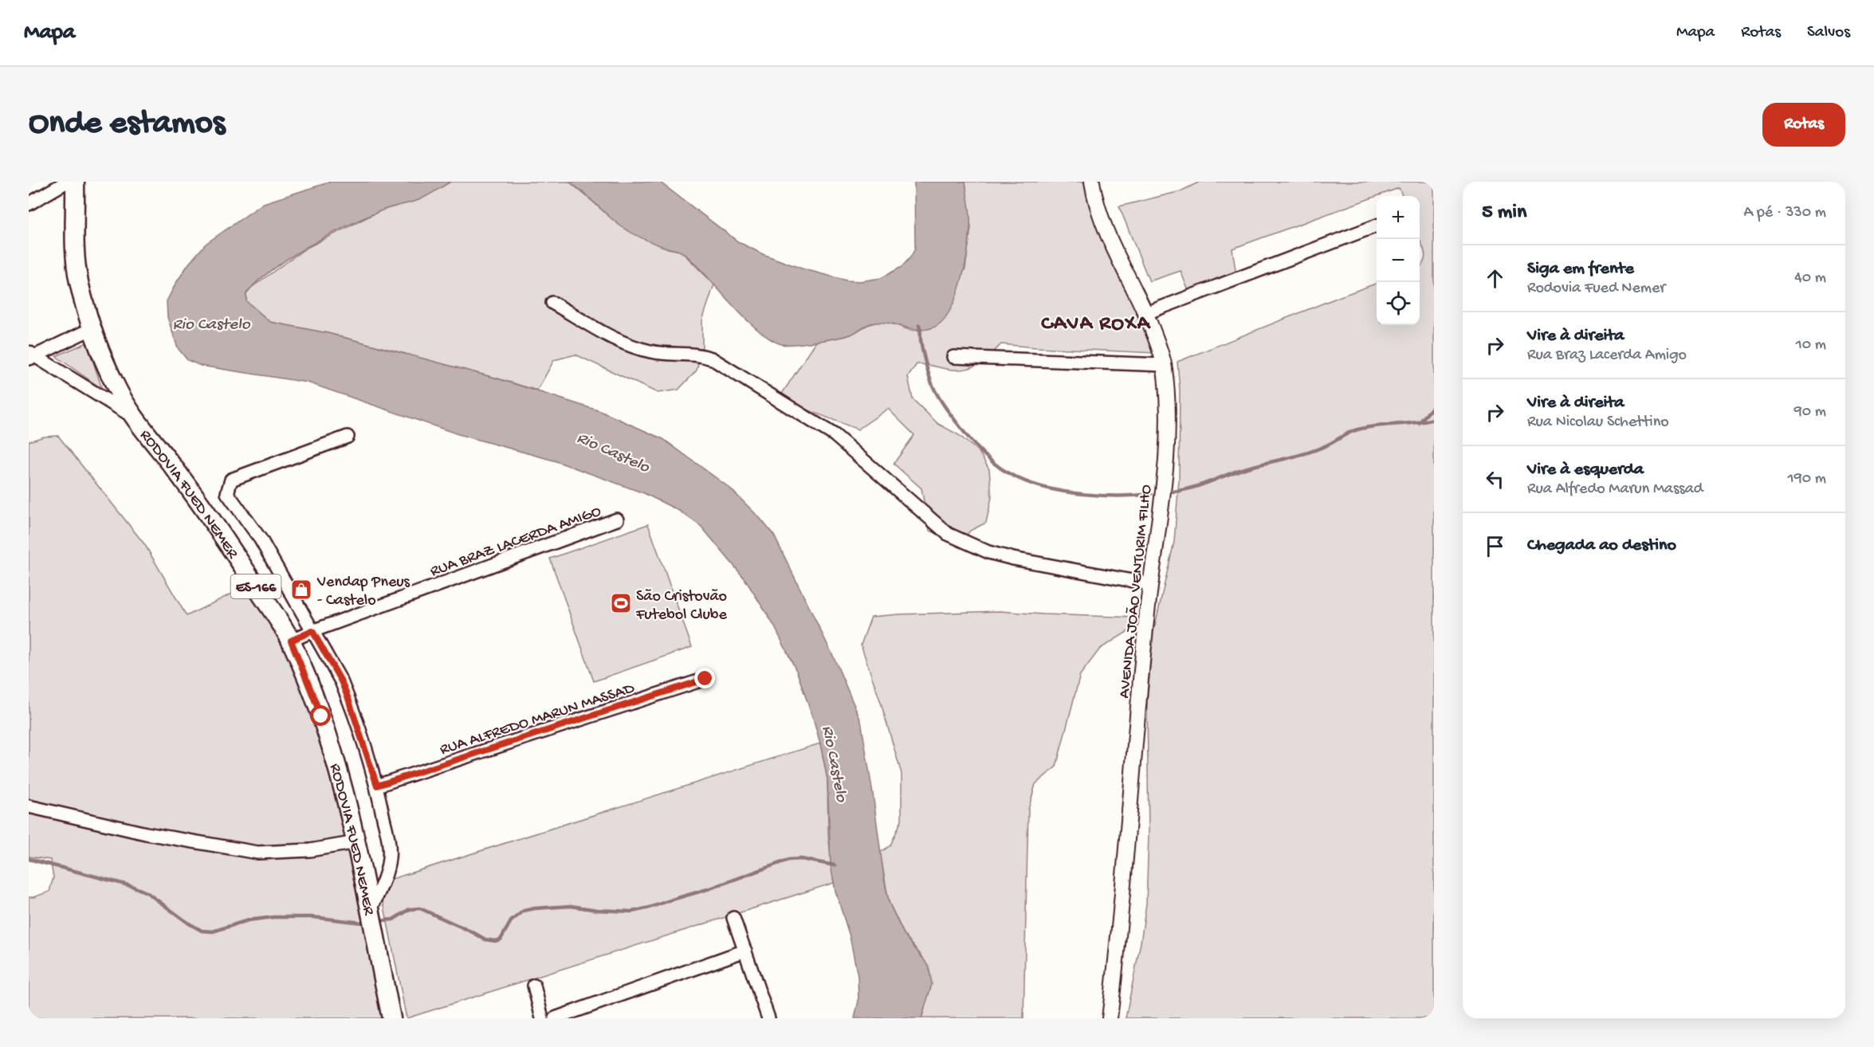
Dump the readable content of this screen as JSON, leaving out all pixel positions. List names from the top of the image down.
{
  "streets": {
    "main road": ["RODOVIA FUED NEMER", "ES-166"],
    "street": ["RUA BRAZ LACERDA AMIGO", "AVENIDA JOÃO VENTURIM FILHO", "RUA ALFREDO MARUN MASSAD"]
  },
  "crossings": [
    ["RODOVIA FUED NEMER", "RUA BRAZ LACERDA AMIGO"]
  ],
  "districts": ["CAVA ROXA"],
  "water": ["Rio Castelo"],
  "places": {
    "shop": ["Vendap Pneus - Castelo"],
    "sports": ["São Cristovão Futebol Clube"]
  },
  "page": {
    "header": "Mapa",
    "nav": ["Mapa", "Rotas", "Salvos"],
    "buttons": "Rotas",
    "title": "Onde estamos",
    "heading": ["5 min", "A pé · 330 m"],
    "map_buttons": ["+", "−"],
    "list": [
      ["Siga em frente", "Rodovia Fued Nemer", "40 m"],
      ["Vire à direita", "Rua Braz Lacerda Amigo", "10 m"],
      ["Vire à direita", "Rua Nicolau Schettino", "90 m"],
      ["Vire à esquerda", "Rua Alfredo Marun Massad", "190 m"],
      "Chegada ao destino"
    ]
  }
}
